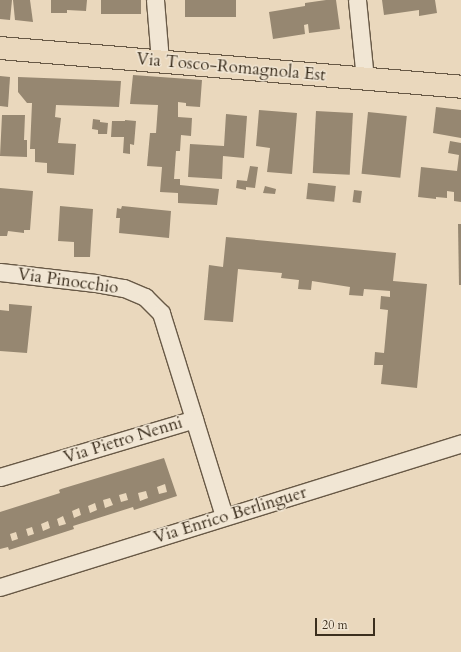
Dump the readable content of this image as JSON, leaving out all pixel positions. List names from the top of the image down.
{
  "streets": {
    "main road": ["Via Tosco-Romagnola Est"],
    "street": ["Via Pinocchio", "Via Pietro Nenni", "Via Enrico Berlinguer"]
  },
  "crossings": [
    ["Via Pinocchio", "Via Pietro Nenni"],
    ["Via Pietro Nenni", "Via Enrico Berlinguer"]
  ],
  "scale_bar": "20 m"
}
